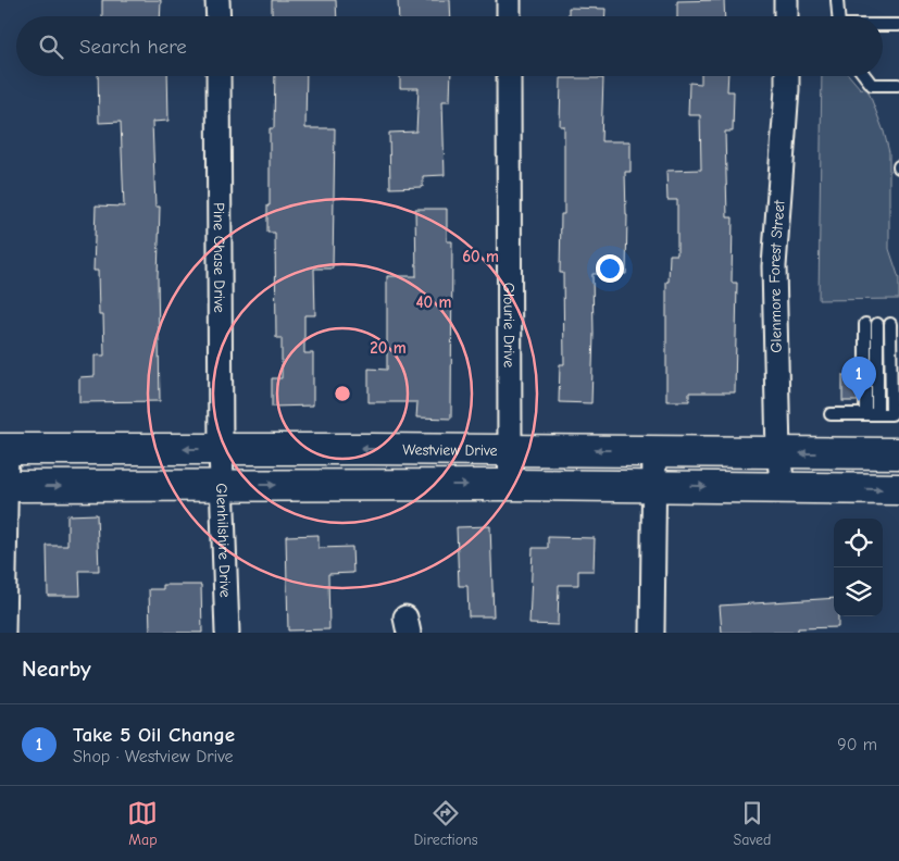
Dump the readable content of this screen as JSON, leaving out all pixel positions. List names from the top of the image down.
{
  "streets": {
    "main road": ["Westview Drive"],
    "street": [
      "Pine Chase Drive",
      "Glenmore Forest Street",
      "Glourie Drive",
      "Glenhilshire Drive"
    ]
  },
  "crossings": [
    ["Pine Chase Drive", "Westview Drive"],
    ["Pine Chase Drive", "Glenhilshire Drive"],
    ["Glenmore Forest Street", "Westview Drive"],
    ["Glourie Drive", "Westview Drive"],
    ["Westview Drive", "Glenhilshire Drive"]
  ],
  "page": {
    "search": "Search here",
    "pins": "1",
    "heading": "Nearby",
    "list": [
      {
        "mark": "1",
        "name": "Take 5 Oil Change",
        "note": "Shop · Westview Drive",
        "value": "90 m"
      }
    ],
    "nav": ["Map", "Directions", "Saved"]
  },
  "rings": ["60 m", "40 m", "20 m"]
}
